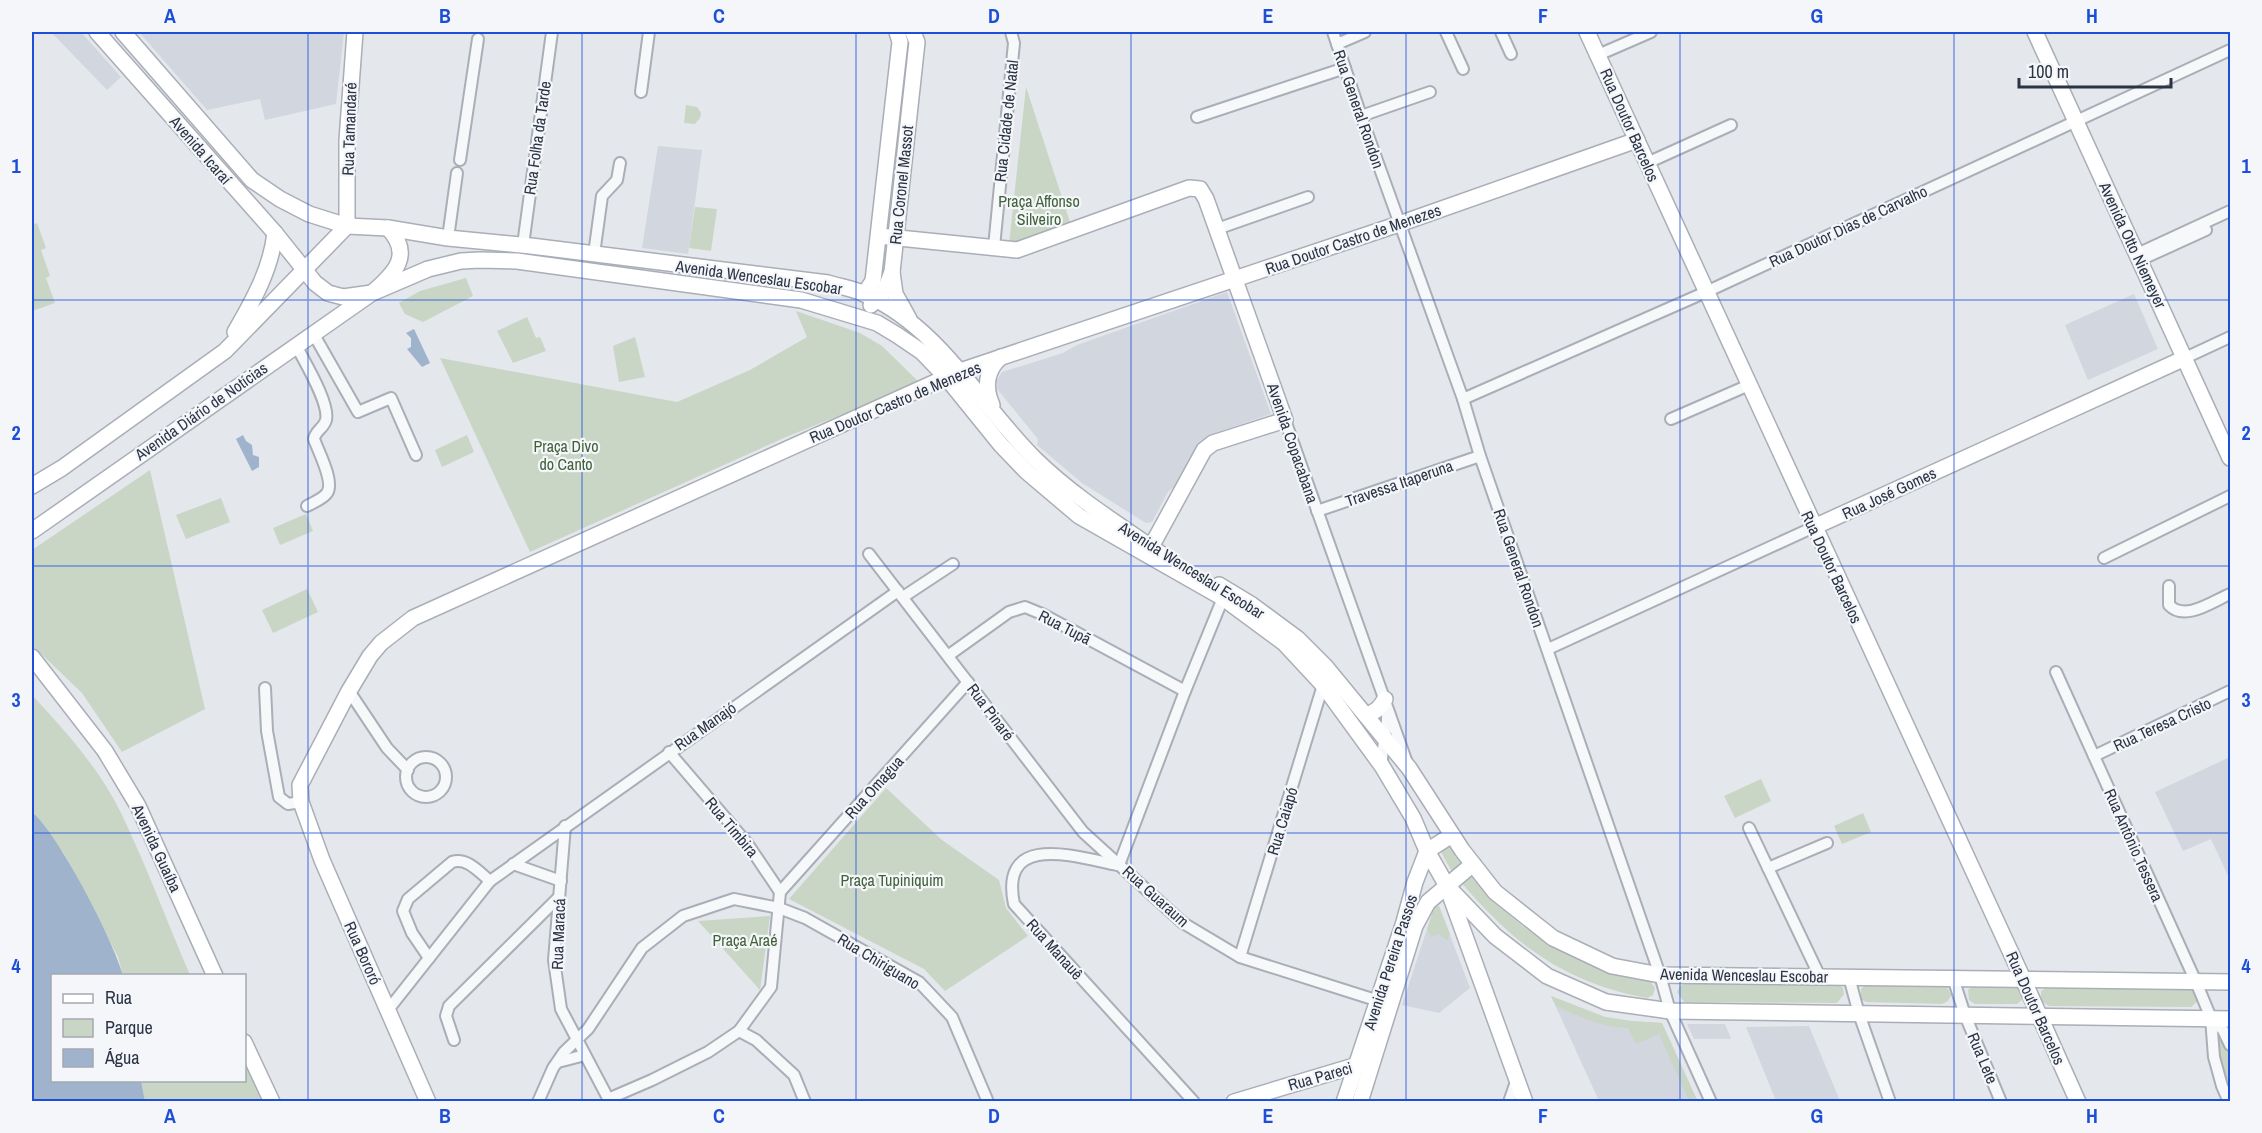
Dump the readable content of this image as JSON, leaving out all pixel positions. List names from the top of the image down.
{
  "streets": {
    "main road": [
      "Rua Doutor Barcelos",
      "Rua Tamandaré",
      "Avenida Icaraí",
      "Rua Coronel Massot",
      "Rua Doutor Castro de Menezes",
      "Avenida Otto Niemeyer",
      "Avenida Wenceslau Escobar",
      "Avenida Diário de Notícias",
      "Avenida Copacabana",
      "Rua José Gomes",
      "Avenida Guaíba",
      "Rua Bororó",
      "Avenida Pereira Passos",
      "Rua Pareci"
    ],
    "street": [
      "Rua General Rondon",
      "Rua Cidade de Natal",
      "Rua Folha da Tarde",
      "Rua Doutor Dias de Carvalho",
      "Travessa Itaperuna",
      "Rua Tupã",
      "Rua Pinaré",
      "Rua Teresa Cristo",
      "Rua Manajó",
      "Rua Omagua",
      "Rua Caiapó",
      "Rua Timbira",
      "Rua Antônio Tessera",
      "Rua Guaraum",
      "Rua Maracá",
      "Rua Manauê",
      "Rua Chiriguano",
      "Rua Lete"
    ]
  },
  "crossings": [
    ["Rua General Rondon", "Rua Doutor Dias de Carvalho"],
    ["Rua General Rondon", "Rua Doutor Castro de Menezes"],
    ["Rua General Rondon", "Avenida Wenceslau Escobar"],
    ["Rua General Rondon", "Travessa Itaperuna"],
    ["Rua General Rondon", "Rua José Gomes"],
    ["Rua Cidade de Natal", "Avenida Copacabana"],
    ["Rua Doutor Barcelos", "Rua Doutor Dias de Carvalho"],
    ["Rua Doutor Barcelos", "Rua Doutor Castro de Menezes"],
    ["Rua Doutor Barcelos", "Avenida Wenceslau Escobar"],
    ["Rua Doutor Barcelos", "Rua José Gomes"],
    ["Rua Tamandaré", "Avenida Icaraí"],
    ["Rua Tamandaré", "Avenida Wenceslau Escobar"],
    ["Rua Tamandaré", "Avenida Diário de Notícias"],
    ["Rua Folha da Tarde", "Avenida Wenceslau Escobar"],
    ["Avenida Icaraí", "Avenida Wenceslau Escobar"],
    ["Avenida Icaraí", "Avenida Diário de Notícias"],
    ["Rua Coronel Massot", "Avenida Wenceslau Escobar"],
    ["Rua Doutor Dias de Carvalho", "Avenida Otto Niemeyer"],
    ["Rua Doutor Castro de Menezes", "Avenida Wenceslau Escobar"],
    ["Rua Doutor Castro de Menezes", "Avenida Copacabana"],
    ["Rua Doutor Castro de Menezes", "Rua Bororó"],
    ["Avenida Otto Niemeyer", "Rua José Gomes"],
    ["Avenida Wenceslau Escobar", "Avenida Diário de Notícias"],
    ["Avenida Wenceslau Escobar", "Avenida Copacabana"],
    ["Avenida Wenceslau Escobar", "Rua Caiapó"],
    ["Avenida Wenceslau Escobar", "Rua Antônio Tessera"],
    ["Avenida Wenceslau Escobar", "Rua Guaraum"],
    ["Avenida Wenceslau Escobar", "Avenida Pereira Passos"],
    ["Avenida Wenceslau Escobar", "Rua Lete"],
    ["Avenida Copacabana", "Travessa Itaperuna"],
    ["Rua Tupã", "Rua Pinaré"],
    ["Rua Tupã", "Rua Guaraum"],
    ["Rua Pinaré", "Rua Manajó"],
    ["Rua Pinaré", "Rua Omagua"],
    ["Rua Pinaré", "Rua Guaraum"],
    ["Rua Pinaré", "Rua Manauê"],
    ["Rua Teresa Cristo", "Rua Antônio Tessera"],
    ["Rua Manajó", "Rua Timbira"],
    ["Rua Manajó", "Rua Maracá"],
    ["Rua Manajó", "Rua Bororó"],
    ["Rua Omagua", "Rua Timbira"],
    ["Rua Caiapó", "Rua Guaraum"],
    ["Rua Guaraum", "Rua Manauê"],
    ["Rua Guaraum", "Avenida Pereira Passos"],
    ["Avenida Pereira Passos", "Rua Pareci"]
  ],
  "parks": [
    "Praça Affonso Silveiro",
    "Praça Divo do Canto",
    "Praça Tupiniquim",
    "Praça Araé"
  ],
  "legend": ["Rua", "Parque", "Água"],
  "scale_bar": "100 m",
  "grid": {
    "columns": [
      "A",
      "B",
      "C",
      "D",
      "E",
      "F",
      "G",
      "H"
    ],
    "rows": [
      "1",
      "2",
      "3",
      "4"
    ]
  }
}
